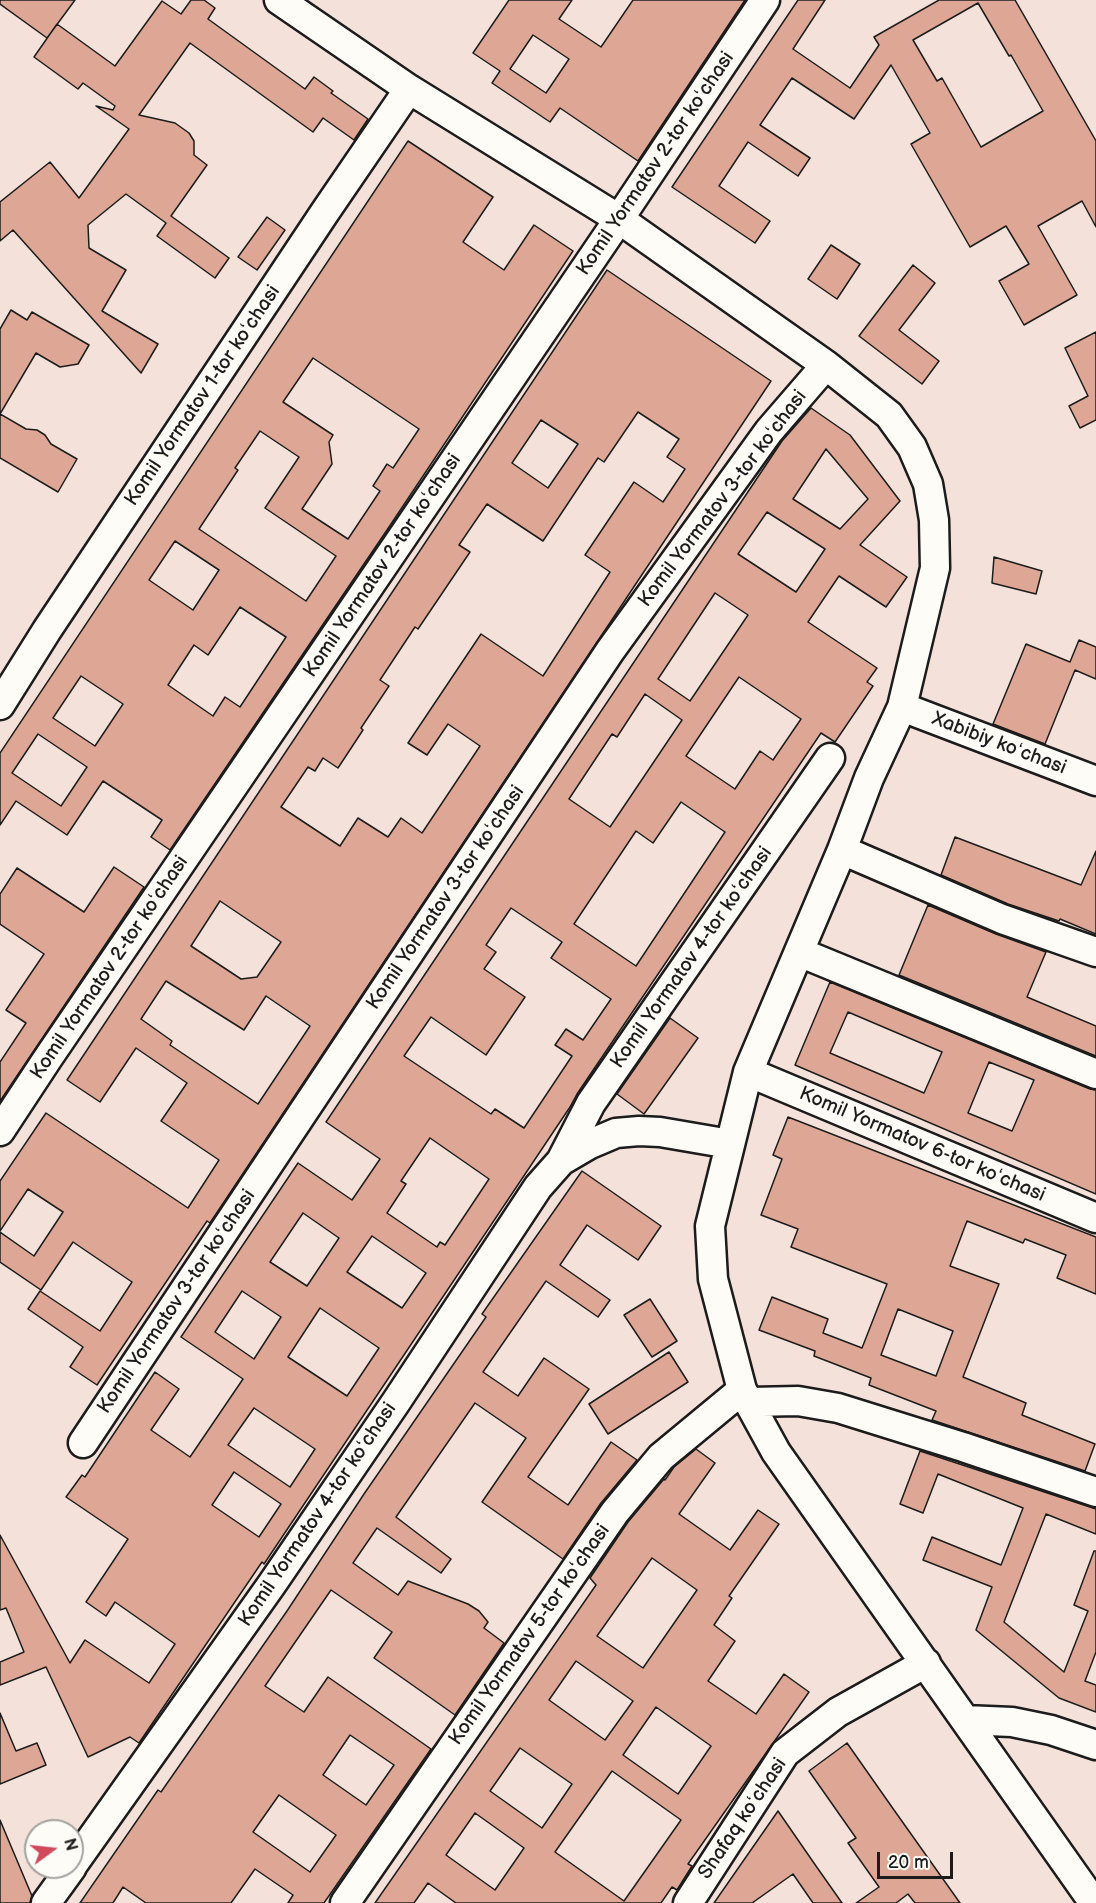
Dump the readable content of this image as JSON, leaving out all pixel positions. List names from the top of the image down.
{
  "streets": {
    "street": [
      "Komil Yormatov 2-tor koʻchasi",
      "Komil Yormatov 1-tor koʻchasi",
      "Komil Yormatov 3-tor koʻchasi",
      "Xabibiy koʻchasi",
      "Komil Yormatov 4-tor koʻchasi",
      "Komil Yormatov 6-tor koʻchasi",
      "Komil Yormatov 5-tor koʻchasi",
      "Shafaq koʻchasi"
    ]
  },
  "scale_bar": "20 m",
  "north": "right"
}
